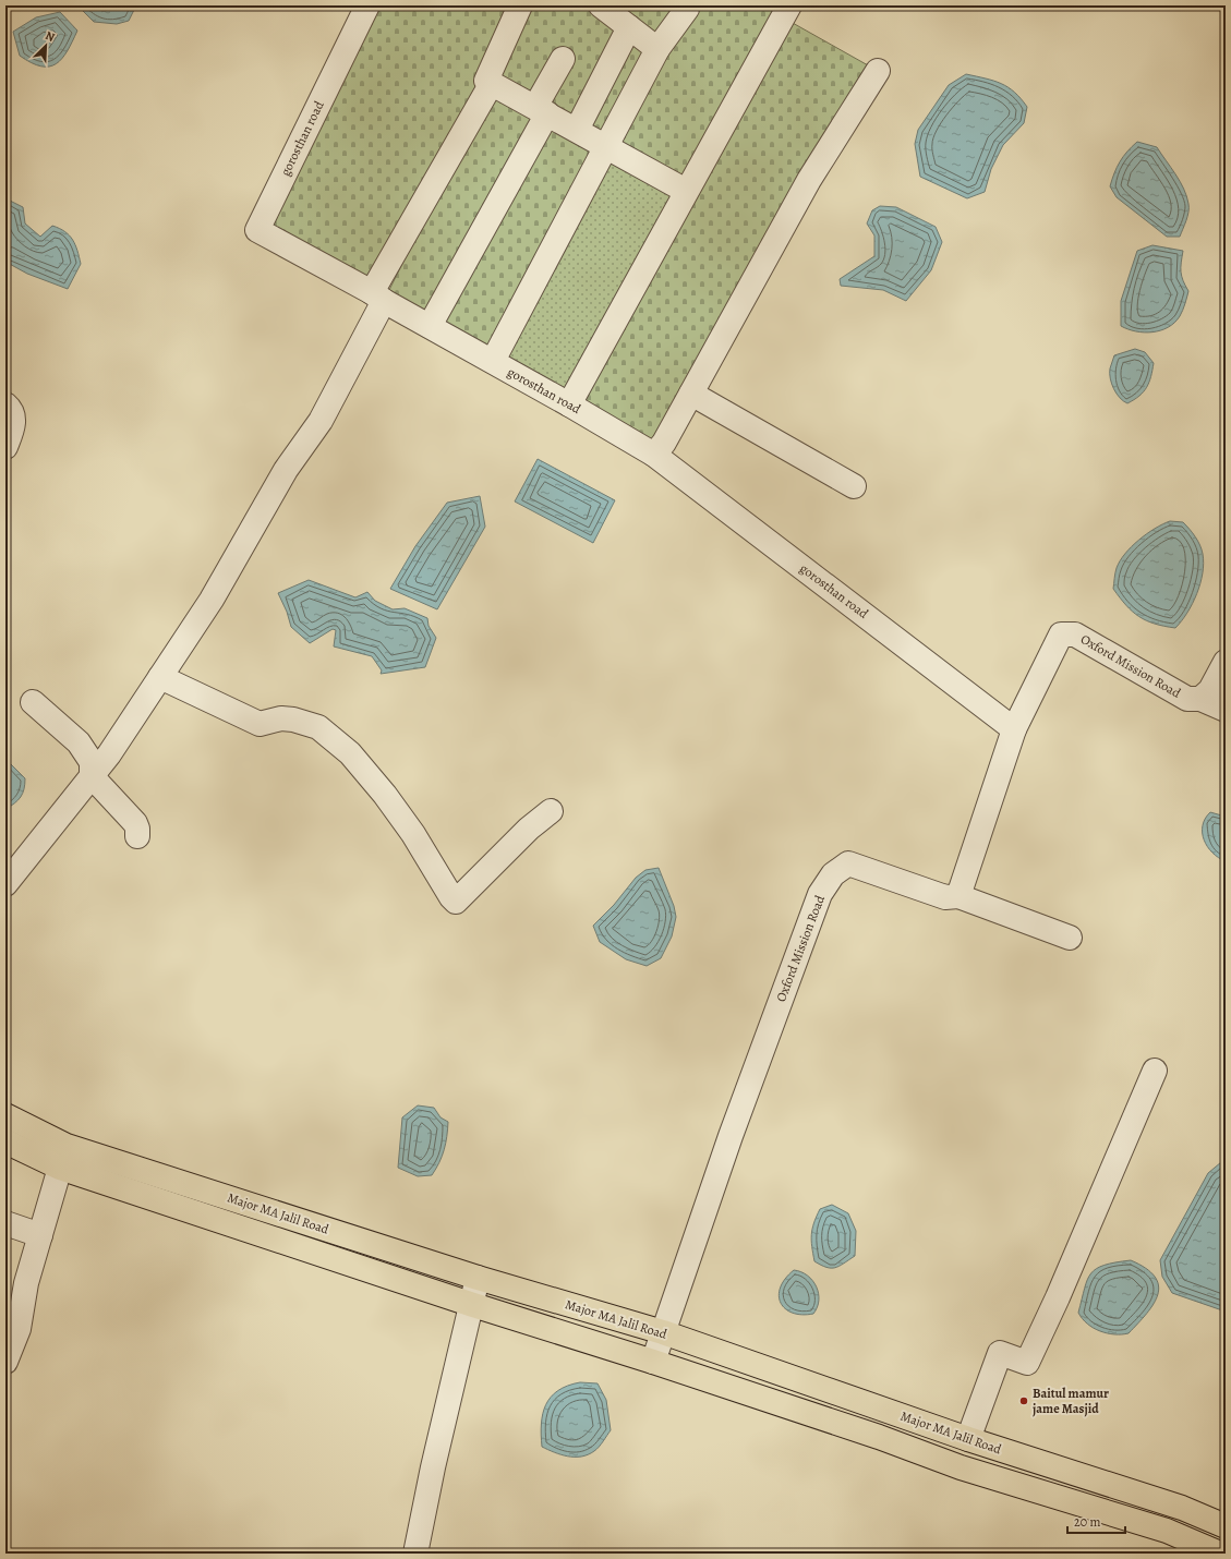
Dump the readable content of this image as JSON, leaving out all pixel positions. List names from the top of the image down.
{
  "streets": {
    "main road": ["Major MA Jalil Road"],
    "street": ["gorosthan road", "Oxford Mission Road"]
  },
  "crossings": [
    ["gorosthan road", "Oxford Mission Road"],
    ["Oxford Mission Road", "Major MA Jalil Road"]
  ],
  "places": ["Baitul mamur jame Masjid"],
  "scale_bar": "20 m",
  "north": "top right"
}
